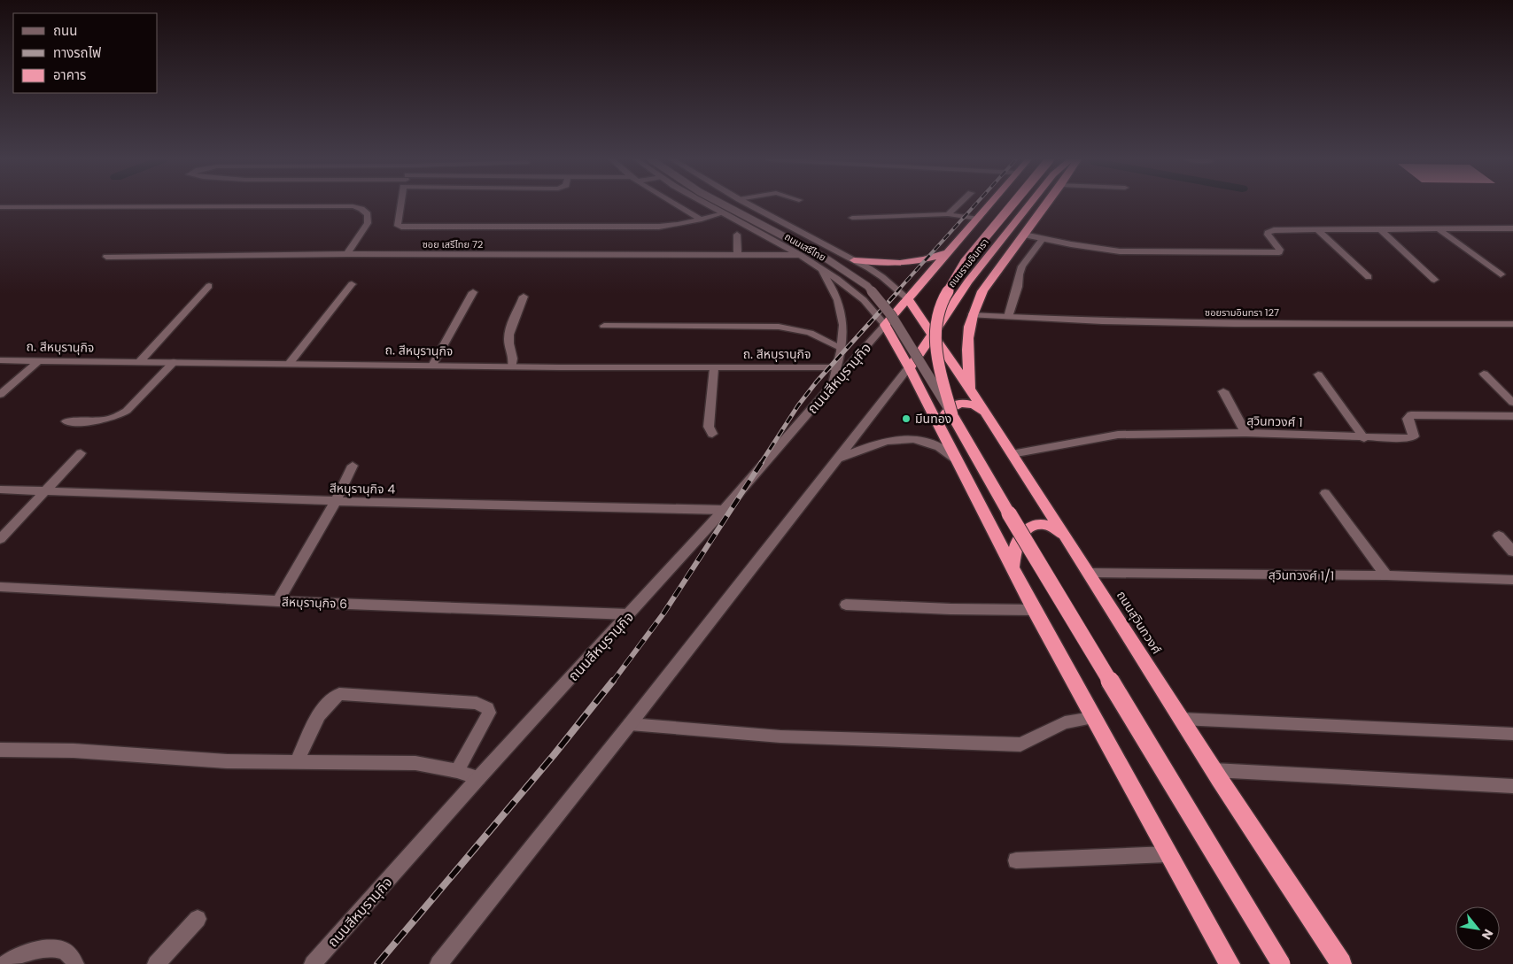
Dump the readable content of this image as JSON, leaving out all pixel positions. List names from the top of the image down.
{
  "streets": {
    "highway": ["ถนนรามอินทรา", "ถนนสุวินทวงศ์"],
    "street": [
      "ซอย เสรีไทย 72",
      "ถนนเสรีไทย",
      "ซอยรามอินทรา 127",
      "ถ. สีหบุรานุกิจ",
      "ถนนสีหบุรานุกิจ",
      "สุวินทวงศ์ 1",
      "สีหบุรานุกิจ 4",
      "สุวินทวงศ์ 1/1",
      "สีหบุรานุกิจ 6"
    ]
  },
  "crossings": [
    ["ซอย เสรีไทย 72", "ถนนเสรีไทย"],
    ["ถนนเสรีไทย", "ถนนรามอินทรา"],
    ["ถนนเสรีไทย", "ถนนสีหบุรานุกิจ"],
    ["ถนนเสรีไทย", "ถนนสุวินทวงศ์"],
    ["ถนนรามอินทรา", "ถนนสีหบุรานุกิจ"],
    ["ถนนรามอินทรา", "ถนนสุวินทวงศ์"],
    ["ถนนสีหบุรานุกิจ", "สีหบุรานุกิจ 4"],
    ["ถนนสีหบุรานุกิจ", "สีหบุรานุกิจ 6"],
    ["สุวินทวงศ์ 1", "ถนนสุวินทวงศ์"],
    ["สุวินทวงศ์ 1/1", "ถนนสุวินทวงศ์"]
  ],
  "places": ["มีนทอง"],
  "legend": ["ถนน", "ทางรถไฟ", "อาคาร"],
  "north": "bottom right"
}
